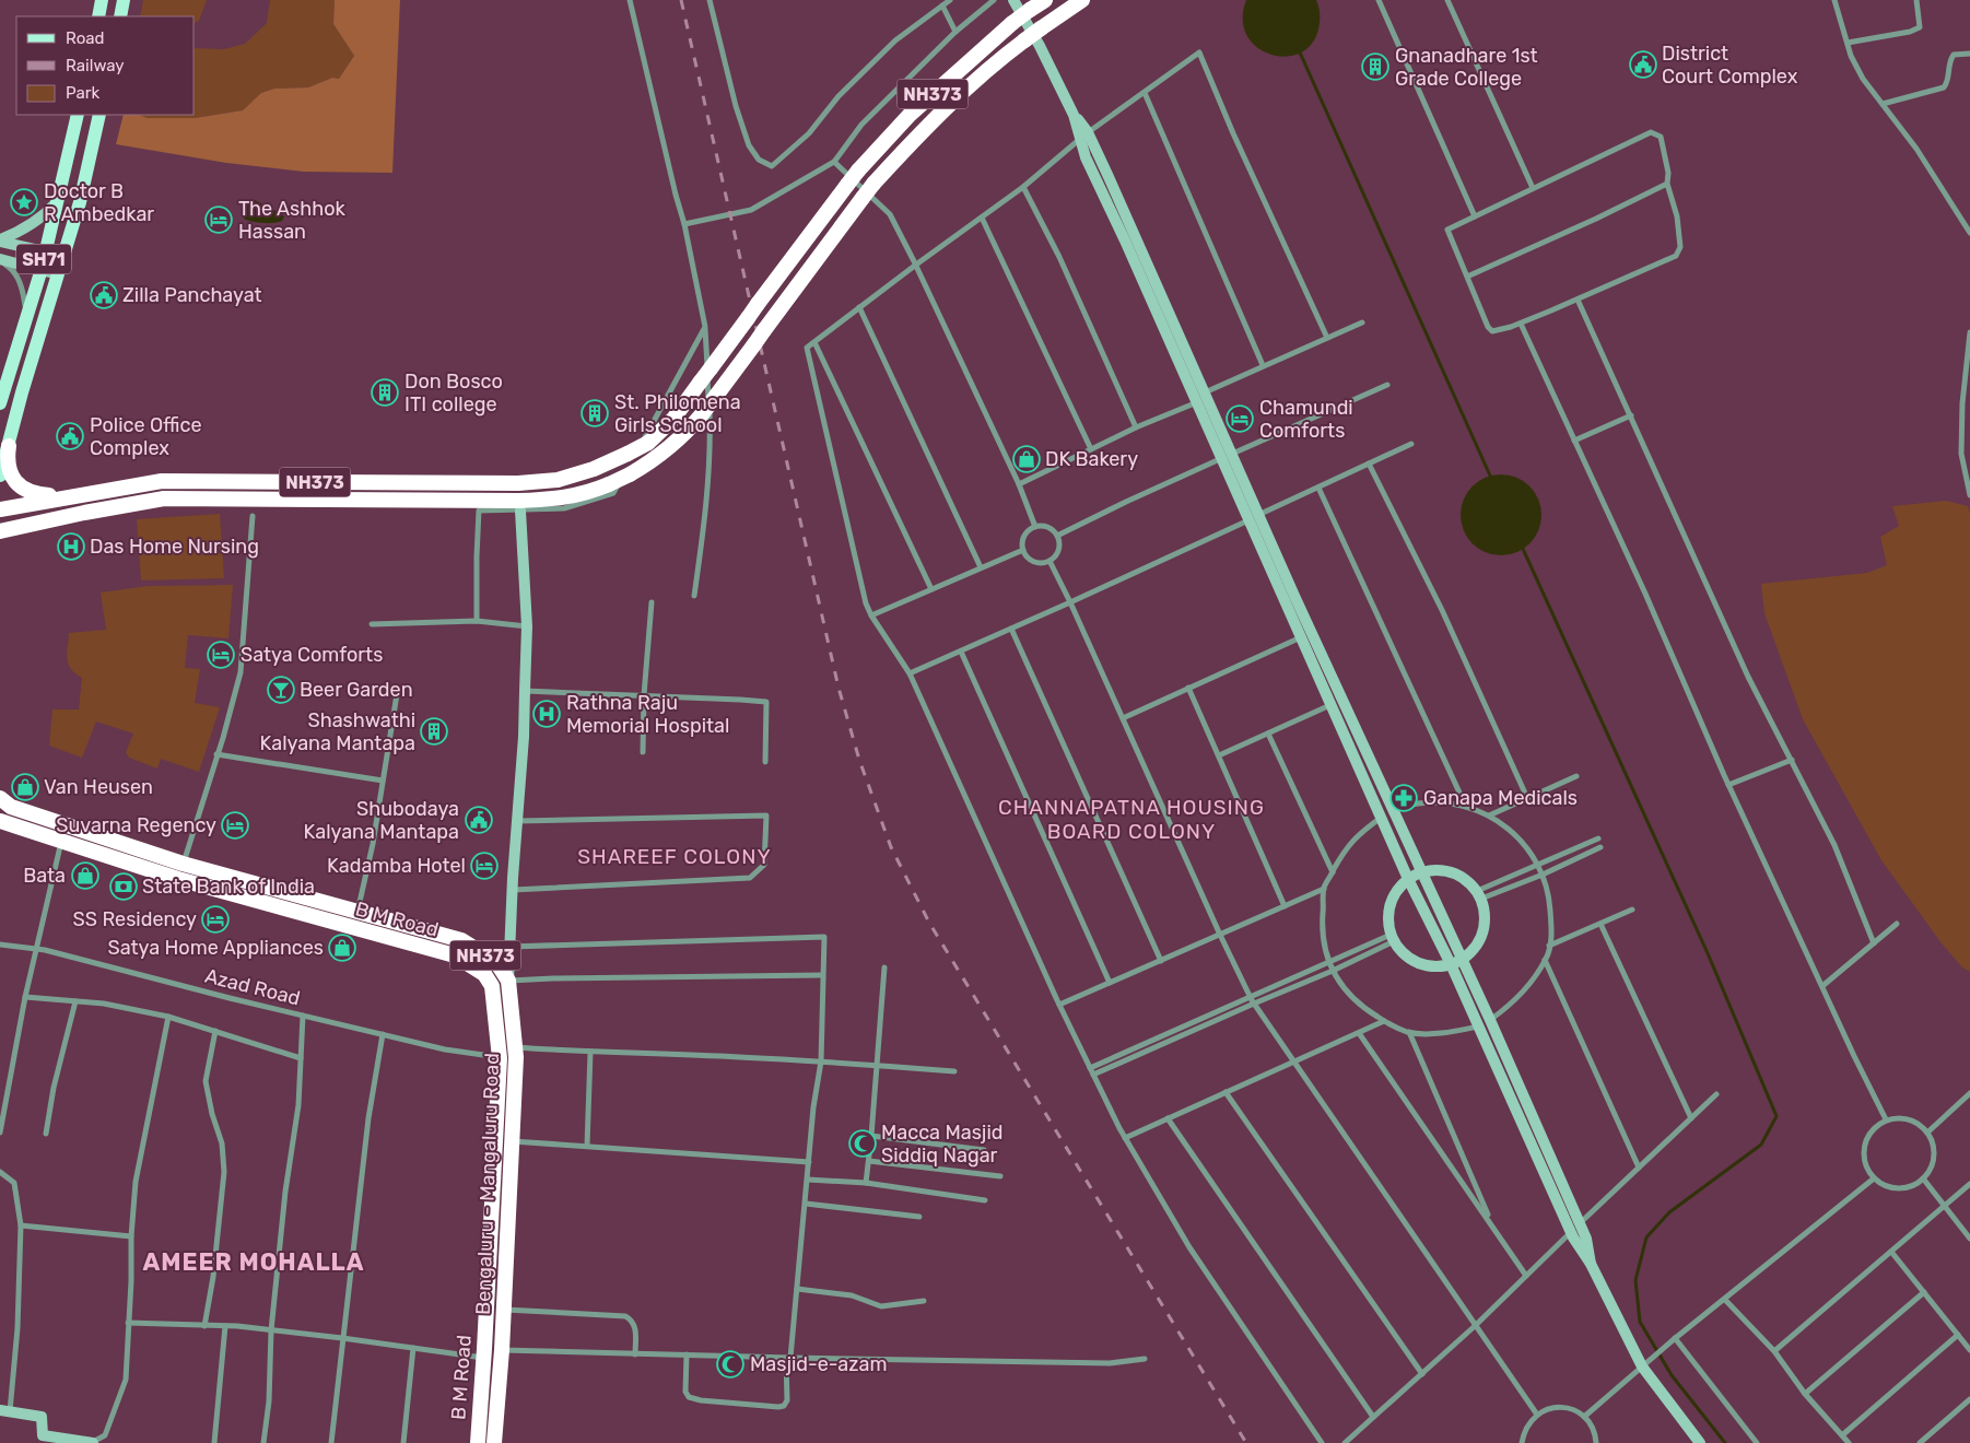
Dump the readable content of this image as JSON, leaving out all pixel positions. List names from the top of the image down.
{
  "streets": {
    "highway": ["NH373", "B M Road", "Bengaluru - Mangaluru Road"],
    "main road": ["SH71"],
    "street": ["Azad Road"]
  },
  "crossings": [
    ["B M Road", "Azad Road"]
  ],
  "districts": ["CHANNAPATNA HOUSING BOARD COLONY", "SHAREEF COLONY", "AMEER MOHALLA"],
  "places": {
    "public building": [
      "District Court Complex",
      "Zilla Panchayat",
      "Police Office Complex",
      "Shubodaya Kalyana Mantapa"
    ],
    "building": [
      "Gnanadhare 1st Grade College",
      "Don Bosco ITI college",
      "St. Philomena Girls School",
      "Shashwathi Kalyana Mantapa"
    ],
    "place": ["Doctor B R Ambedkar"],
    "hotel": [
      "The Ashhok Hassan",
      "Chamundi Comforts",
      "Satya Comforts",
      "Suvarna Regency",
      "Kadamba Hotel",
      "SS Residency"
    ],
    "shop": [
      "DK Bakery",
      "Van Heusen",
      "Bata",
      "Satya Home Appliances"
    ],
    "hospital": ["Das Home Nursing", "Rathna Raju Memorial Hospital"],
    "bar": ["Beer Garden"],
    "pharmacy": ["Ganapa Medicals"],
    "bank": ["State Bank of India"],
    "mosque": ["Macca Masjid Siddiq Nagar", "Masjid-e-azam"]
  },
  "legend": ["Road", "Railway", "Park"]
}
